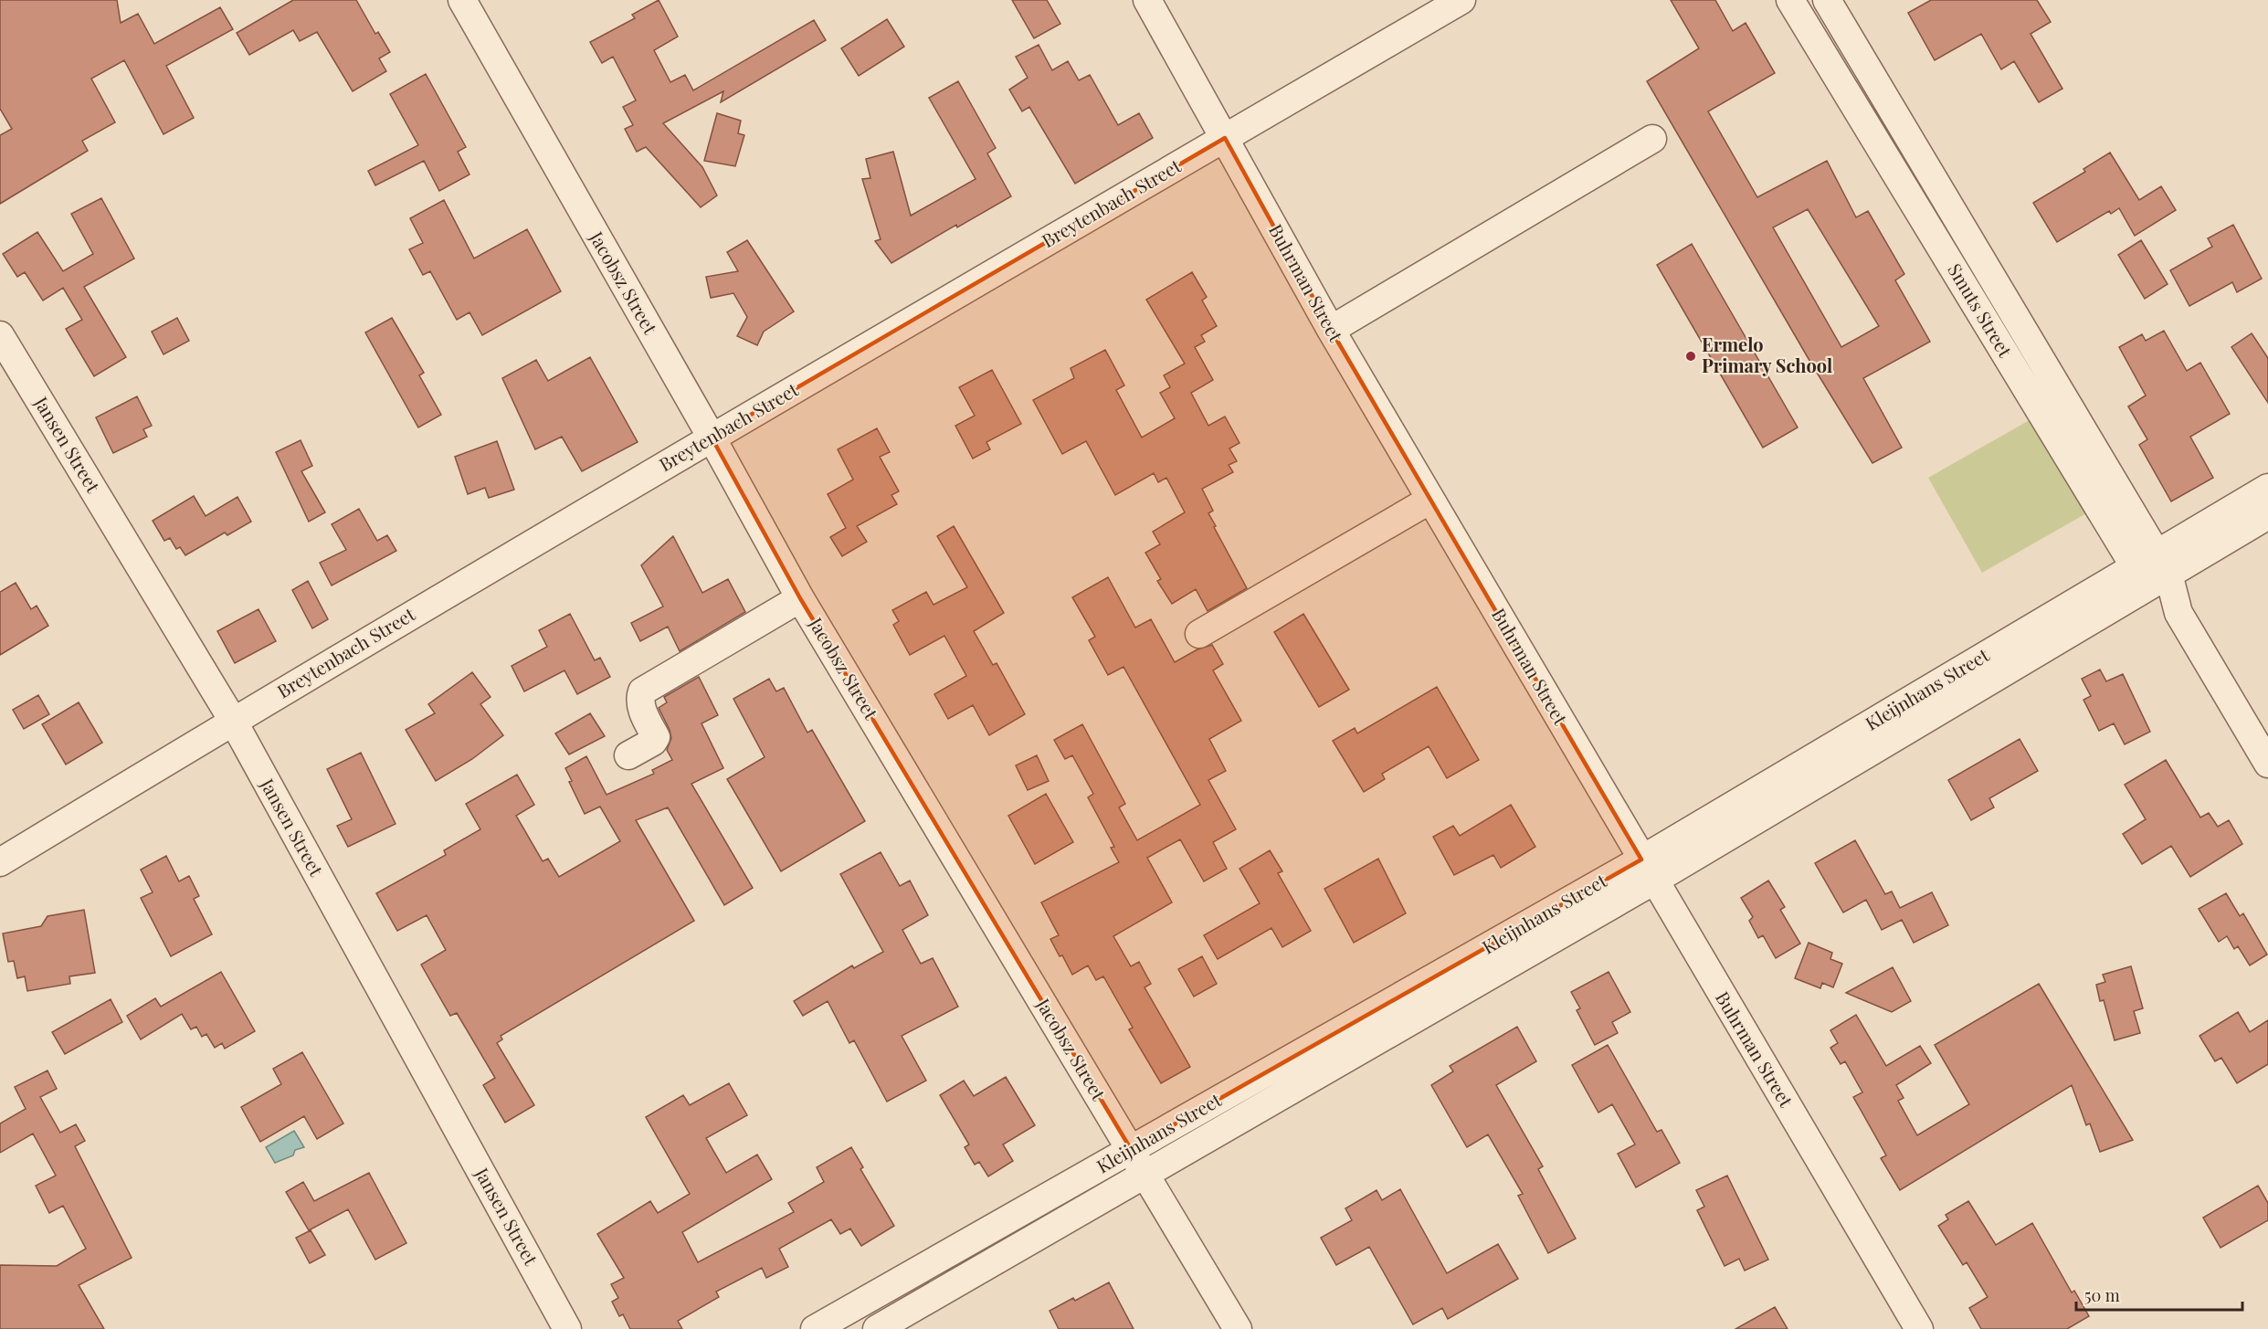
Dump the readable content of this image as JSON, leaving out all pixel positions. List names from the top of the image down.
{
  "streets": {
    "street": [
      "Breytenbach Street",
      "Jacobsz Street",
      "Buhrman Street",
      "Smuts Street",
      "Jansen Street",
      "Kleijnhans Street"
    ]
  },
  "crossings": [
    ["Breytenbach Street", "Jacobsz Street"],
    ["Breytenbach Street", "Buhrman Street"],
    ["Breytenbach Street", "Jansen Street"],
    ["Jacobsz Street", "Kleijnhans Street"],
    ["Buhrman Street", "Kleijnhans Street"],
    ["Smuts Street", "Kleijnhans Street"]
  ],
  "places": ["Ermelo Primary School"],
  "scale_bar": "50 m"
}
